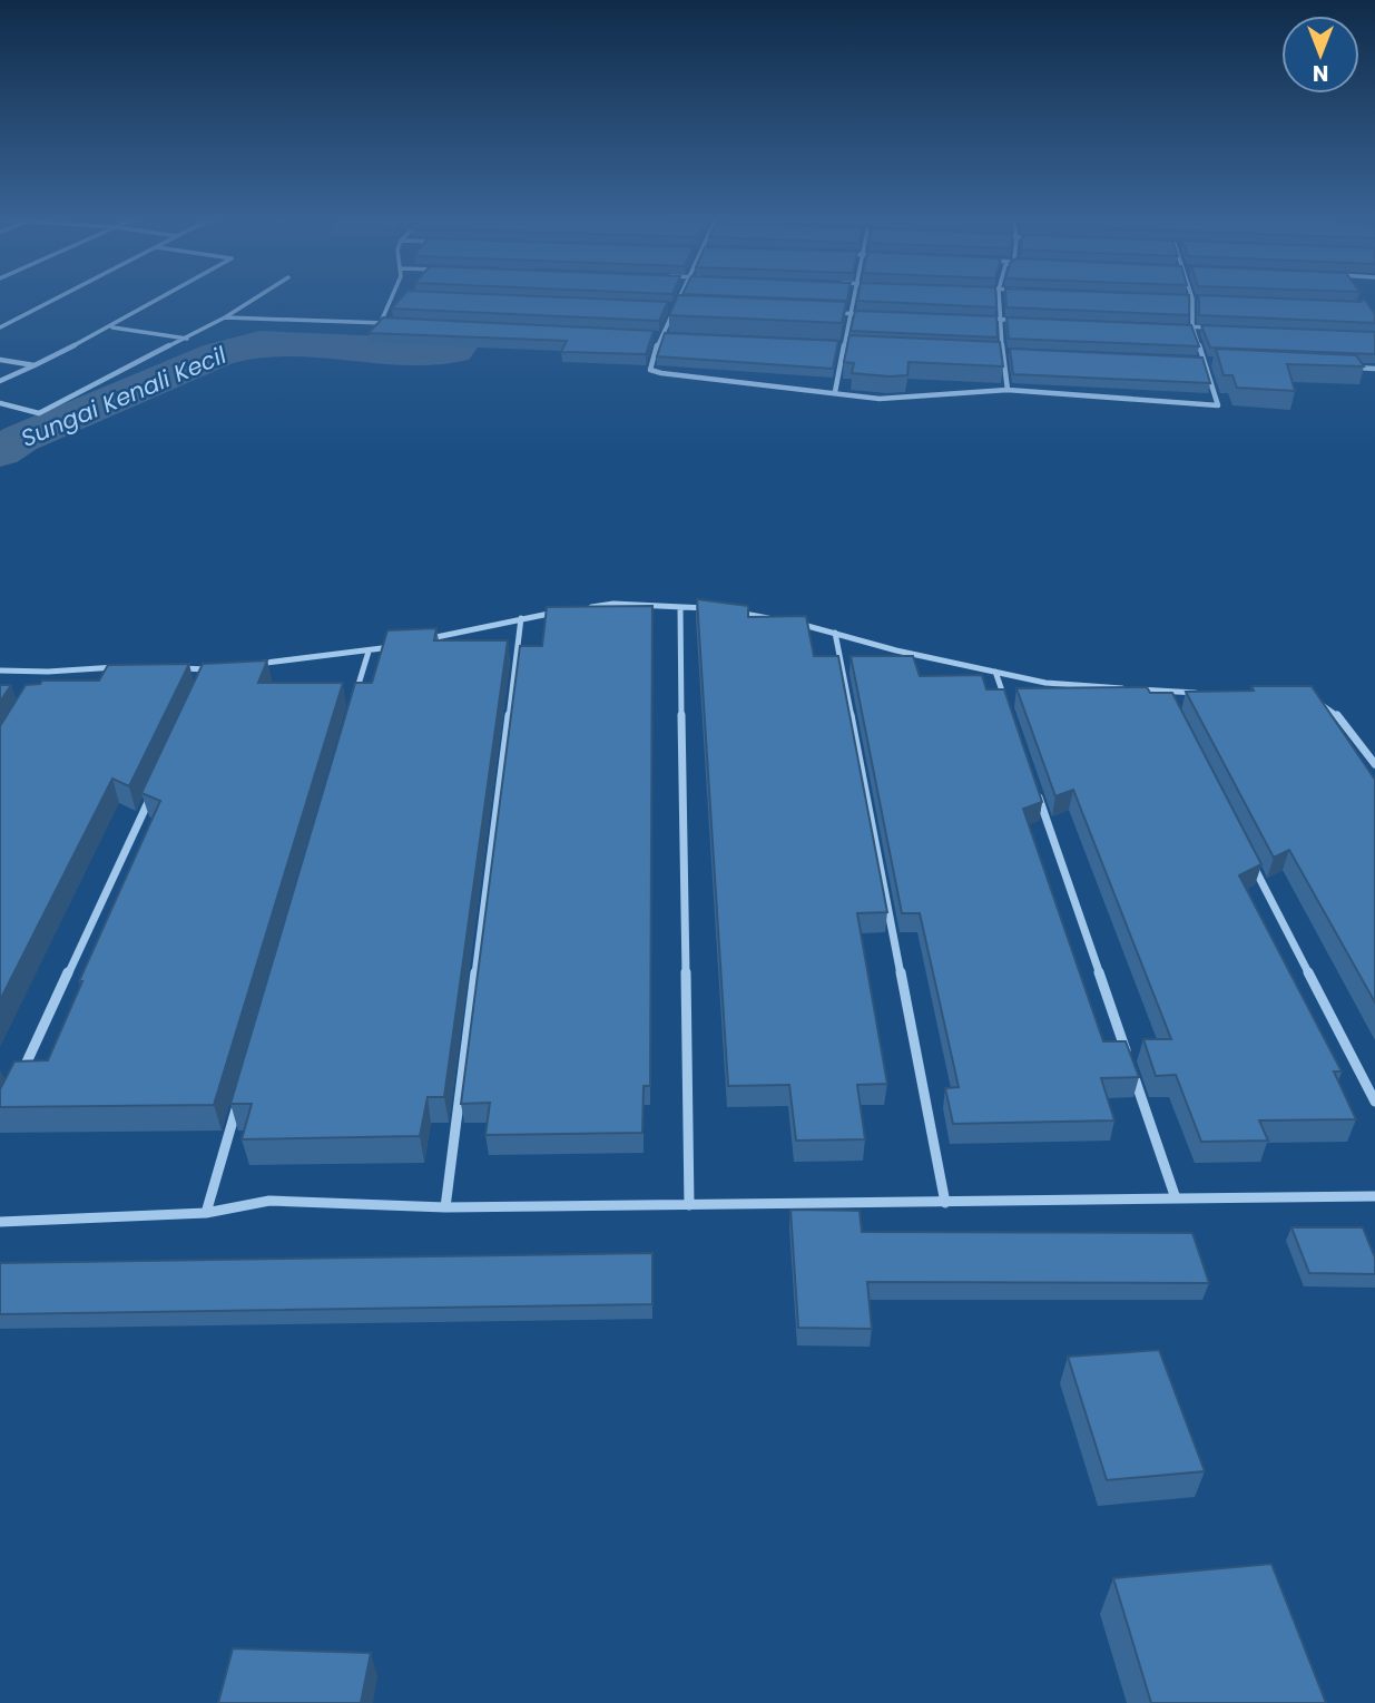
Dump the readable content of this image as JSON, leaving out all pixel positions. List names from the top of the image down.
{
  "water": ["Sungai Kenali Kecil"],
  "north": "bottom"
}
